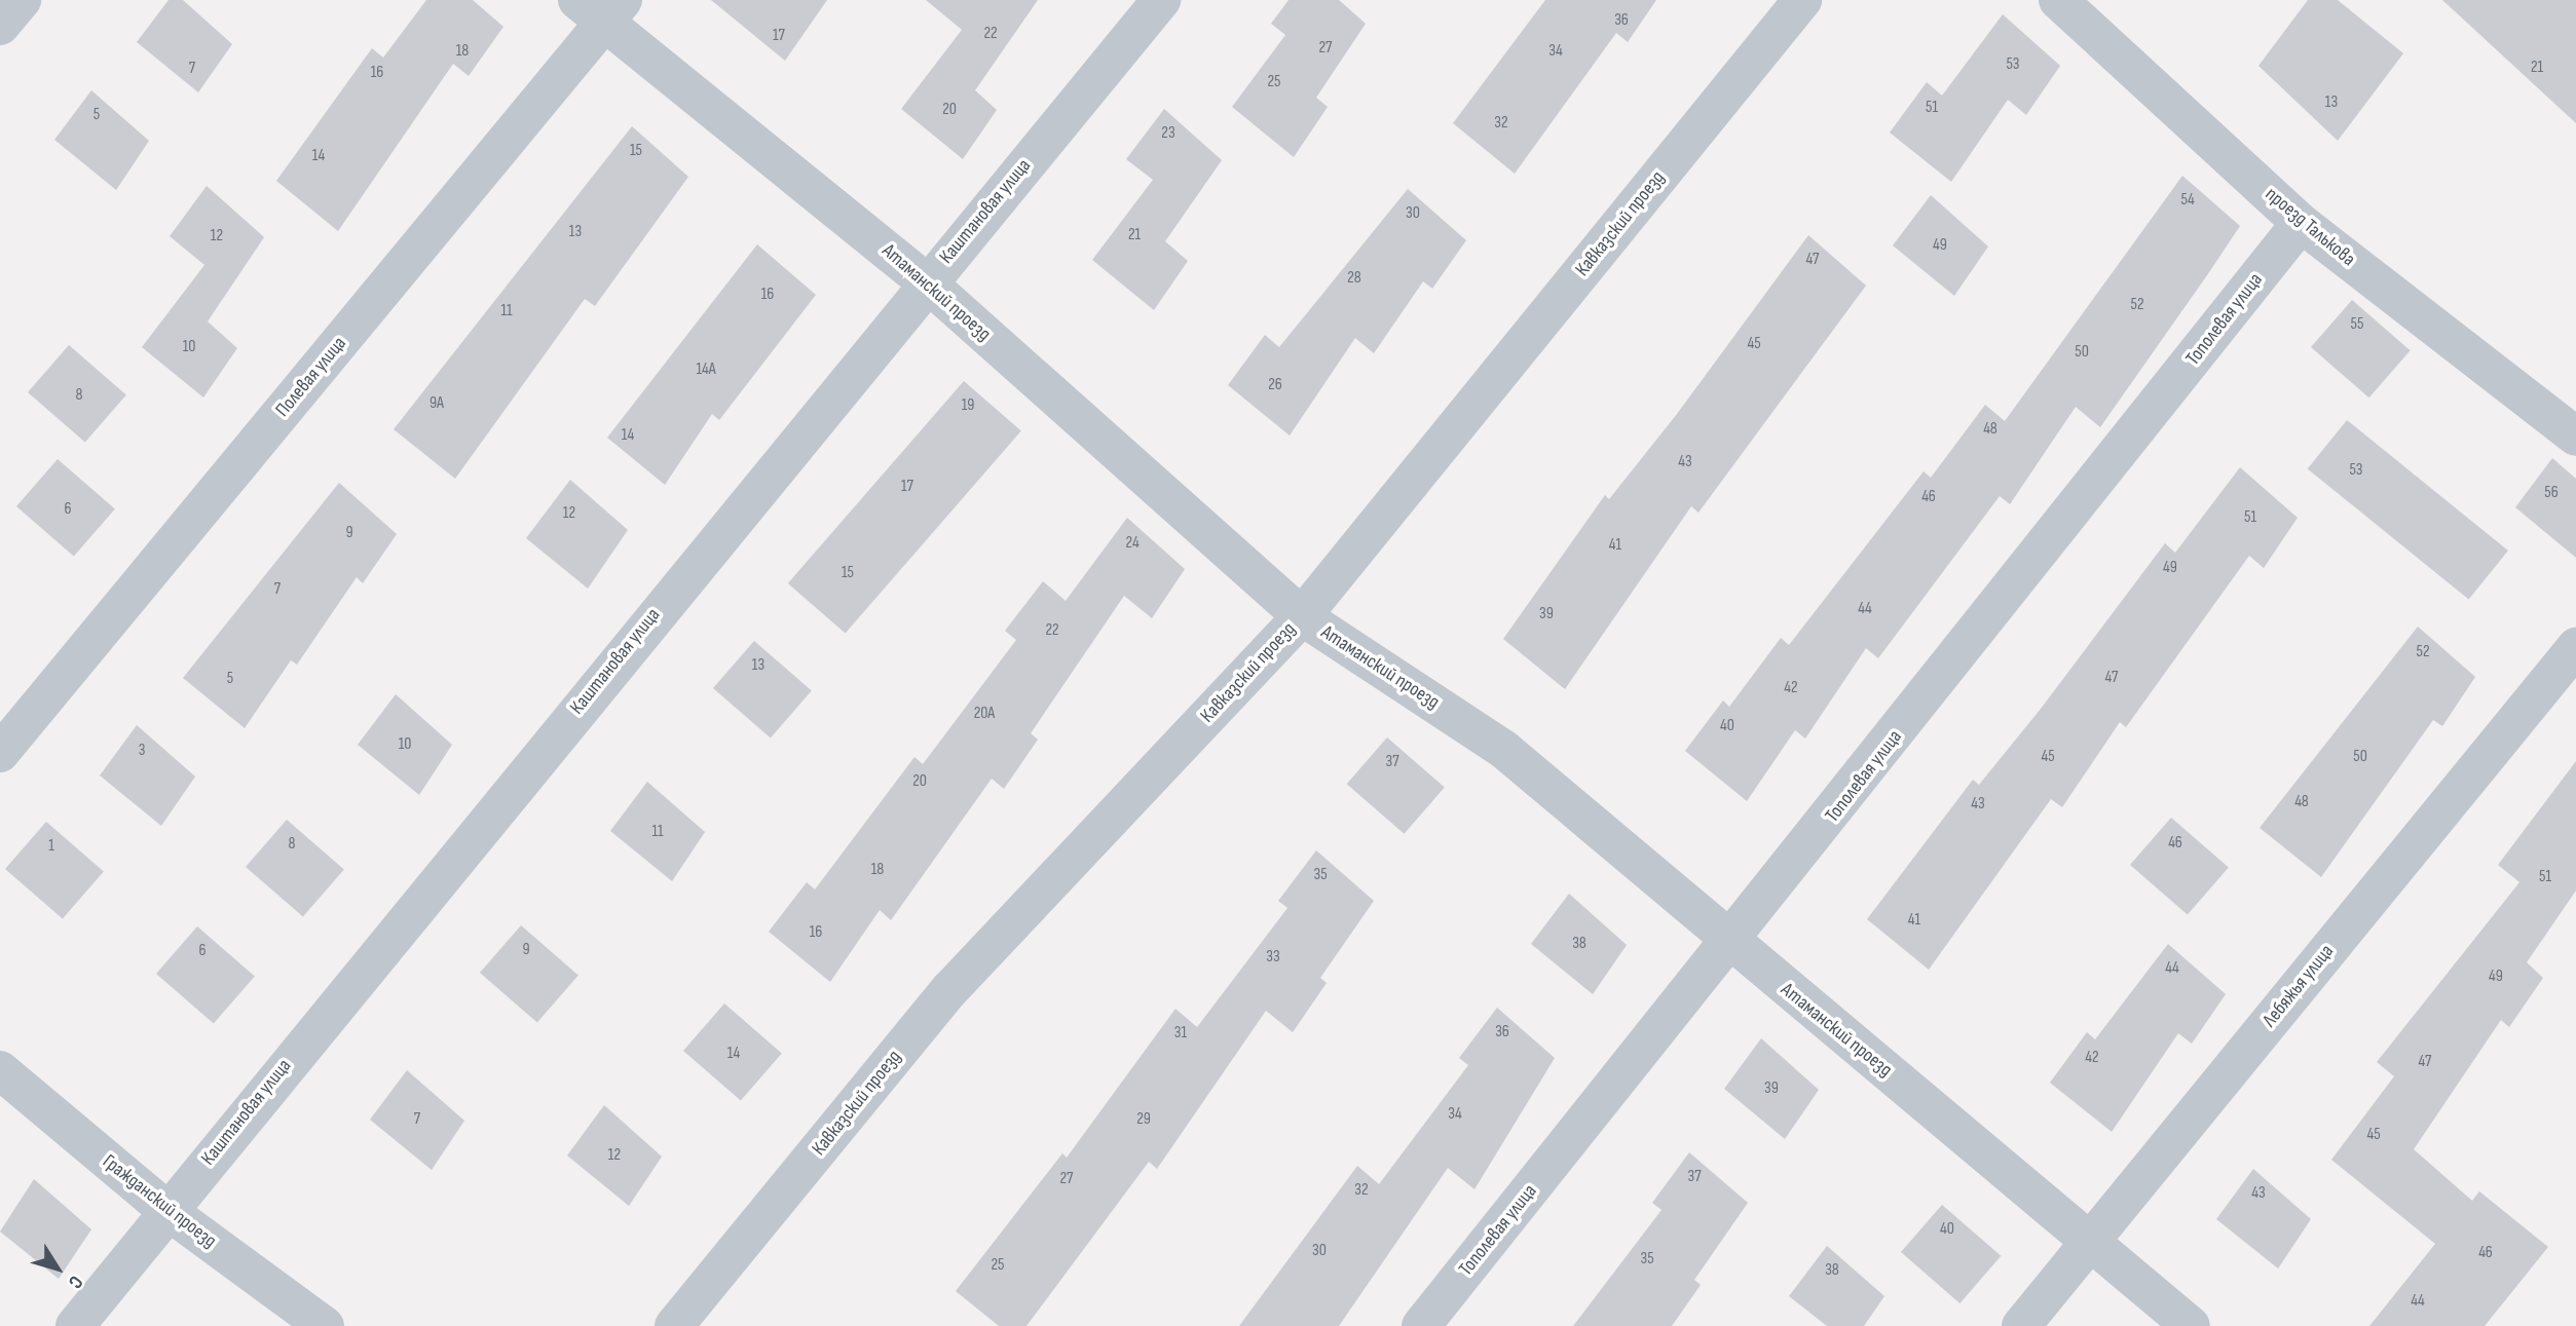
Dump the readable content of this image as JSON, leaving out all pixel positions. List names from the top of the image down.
{
  "streets": {
    "street": [
      "Каштановая улица",
      "Кавказский проезд",
      "проезд Талькова",
      "Атаманский проезд",
      "Тополевая улица",
      "Полевая улица",
      "Лебяжья улица",
      "Гражданский проезд"
    ]
  },
  "crossings": [
    ["Каштановая улица", "Атаманский проезд"],
    ["Каштановая улица", "Гражданский проезд"],
    ["Кавказский проезд", "Атаманский проезд"],
    ["проезд Талькова", "Тополевая улица"],
    ["Атаманский проезд", "Тополевая улица"],
    ["Атаманский проезд", "Полевая улица"],
    ["Атаманский проезд", "Лебяжья улица"]
  ],
  "house_numbers": [
    "36",
    "22",
    "17",
    "27",
    "18",
    "34",
    "53",
    "21",
    "7",
    "16",
    "25",
    "13",
    "51",
    "20",
    "5",
    "32",
    "23",
    "15",
    "14",
    "54",
    "30",
    "13",
    "21",
    "12",
    "49",
    "47",
    "28",
    "16",
    "52",
    "11",
    "55",
    "45",
    "10",
    "50",
    "14А",
    "26",
    "8",
    "9А",
    "19",
    "48",
    "14",
    "43",
    "53",
    "17",
    "56",
    "46",
    "6",
    "12",
    "51",
    "9",
    "24",
    "41",
    "49",
    "15",
    "7",
    "44",
    "39",
    "22",
    "52",
    "13",
    "47",
    "5",
    "42",
    "20А",
    "40",
    "10",
    "3",
    "45",
    "50",
    "37",
    "20",
    "48",
    "43",
    "11",
    "46",
    "8",
    "1",
    "18",
    "35",
    "51",
    "41",
    "16",
    "38",
    "9",
    "6",
    "33",
    "44",
    "49",
    "36",
    "31",
    "14",
    "42",
    "47",
    "39",
    "34",
    "7",
    "29",
    "45",
    "12",
    "37",
    "27",
    "32",
    "43",
    "40",
    "30",
    "46",
    "35",
    "25",
    "38",
    "44"
  ],
  "north": "bottom right"
}
